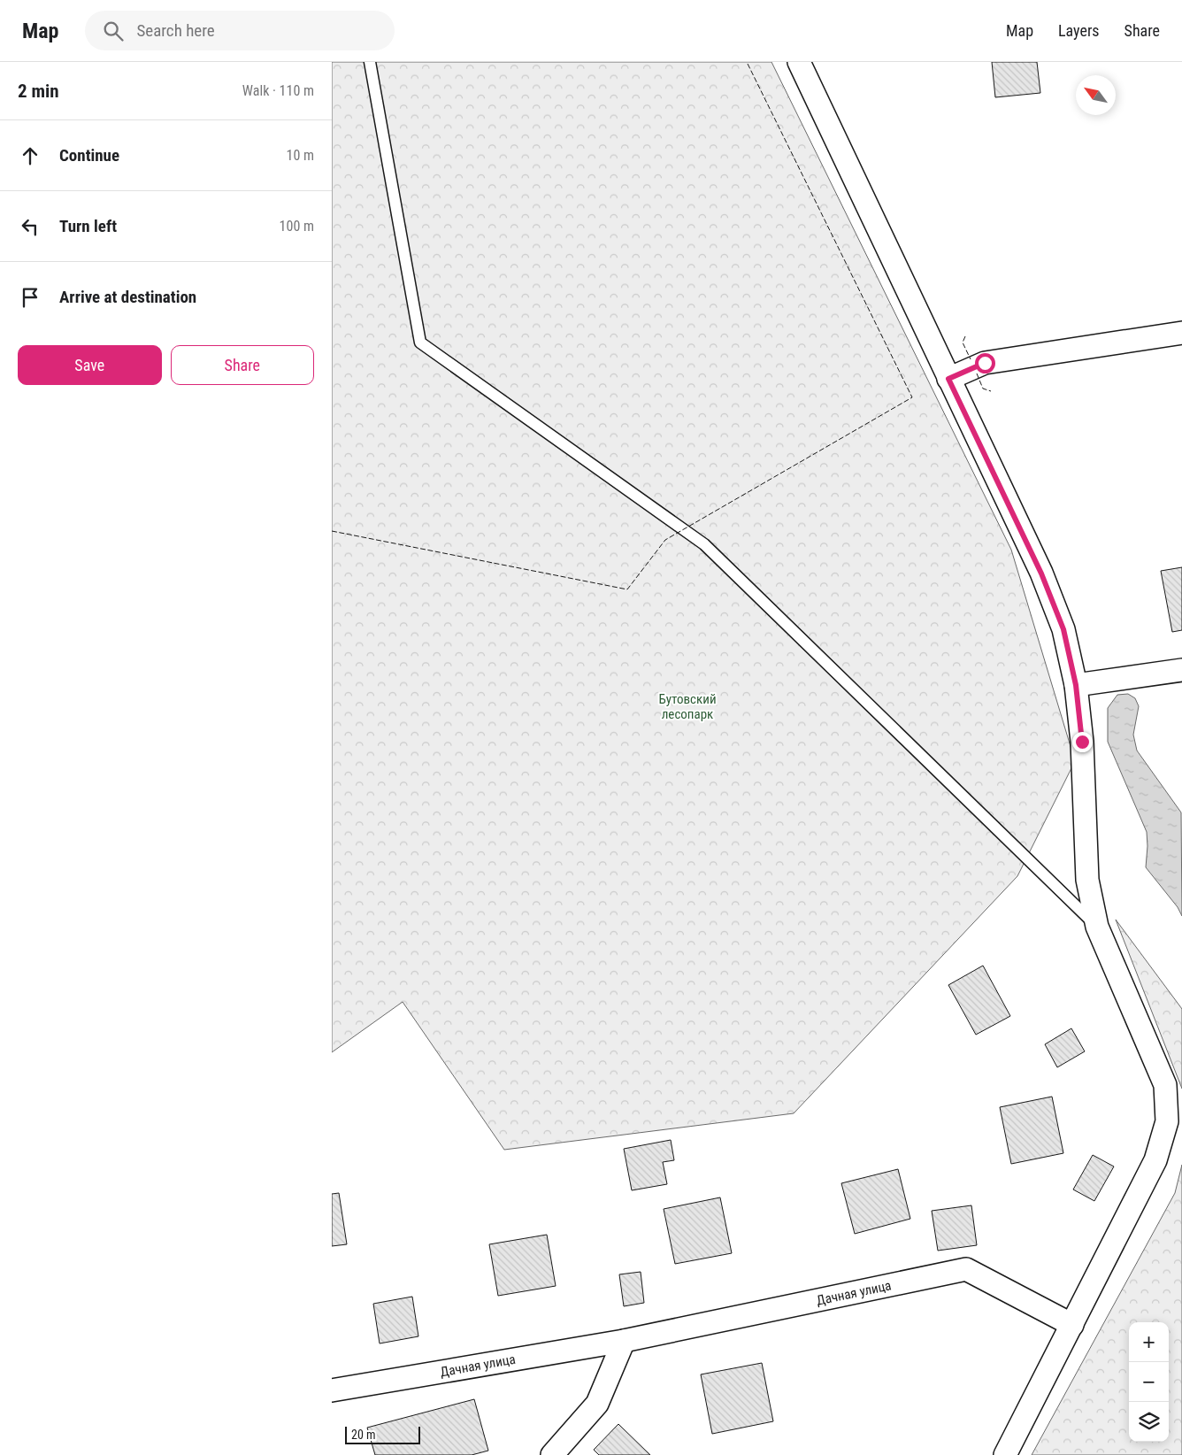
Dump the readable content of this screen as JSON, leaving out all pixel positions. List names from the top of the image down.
{
  "streets": {
    "street": ["Дачная улица"]
  },
  "parks": ["Бутовский лесопарк"],
  "scale_bar": "20 m",
  "north": "top left",
  "page": {
    "header": "Map",
    "search": "Search here",
    "nav": ["Map", "Layers", "Share"],
    "heading": ["2 min", "Walk · 110 m"],
    "list": [
      ["Continue", "10 m"],
      ["Turn left", "100 m"],
      "Arrive at destination"
    ],
    "buttons": ["Save", "Share"],
    "map_buttons": ["+", "−"],
    "scale": "20 m"
  }
}
